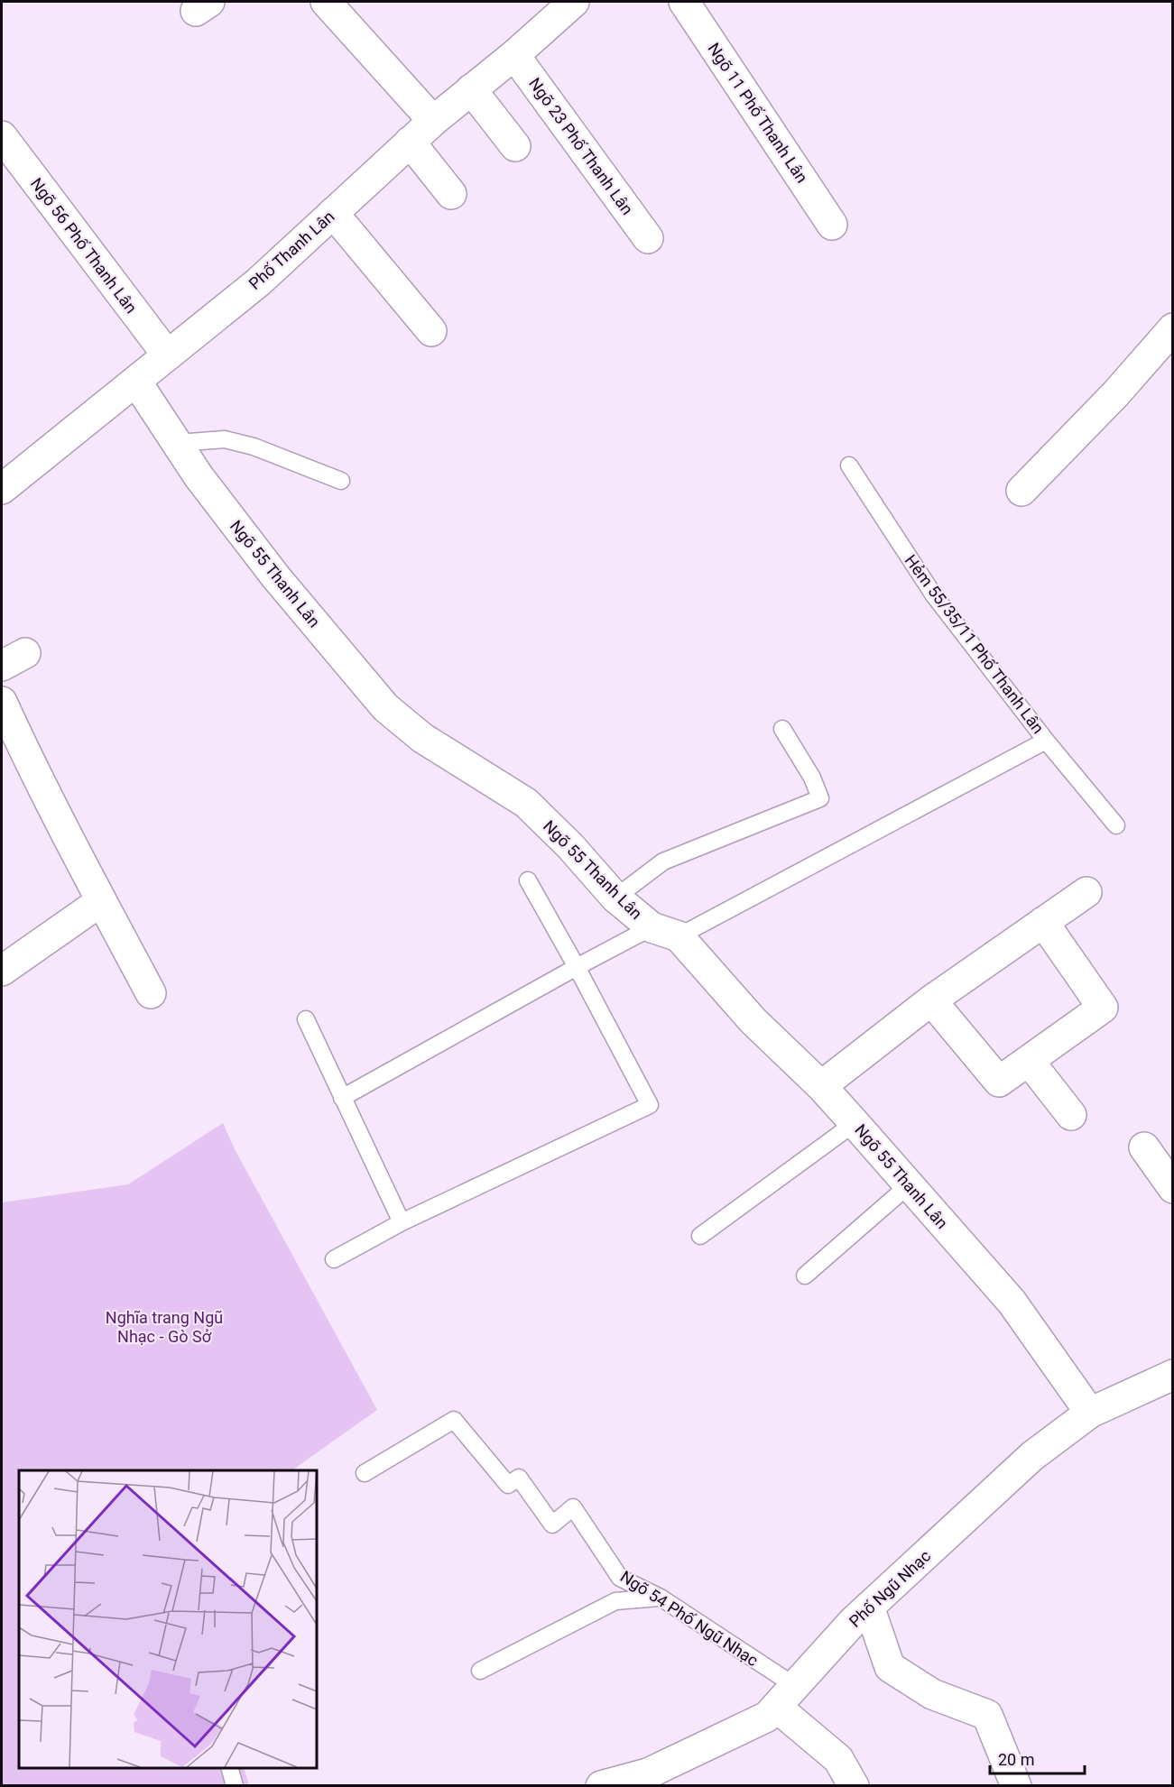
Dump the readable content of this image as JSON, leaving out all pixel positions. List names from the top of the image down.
{
  "streets": {
    "street": [
      "Ngõ 11 Phố Thanh Lân",
      "Ngõ 23 Phố Thanh Lân",
      "Ngõ 56 Phố Thanh Lân",
      "Phố Thanh Lân",
      "Ngõ 55 Thanh Lân",
      "Phố Ngũ Nhạc"
    ],
    "lane": ["Hẻm 55/35/11 Phố Thanh Lân", "Ngõ 54 Phố Ngũ Nhạc"]
  },
  "crossings": [
    ["Ngõ 23 Phố Thanh Lân", "Phố Thanh Lân"],
    ["Ngõ 56 Phố Thanh Lân", "Phố Thanh Lân"],
    ["Phố Thanh Lân", "Ngõ 55 Thanh Lân"],
    ["Ngõ 55 Thanh Lân", "Phố Ngũ Nhạc"],
    ["Phố Ngũ Nhạc", "Ngõ 54 Phố Ngũ Nhạc"]
  ],
  "parks": ["Nghĩa trang Ngũ Nhạc - Gò Sở"],
  "scale_bar": "20 m"
}
